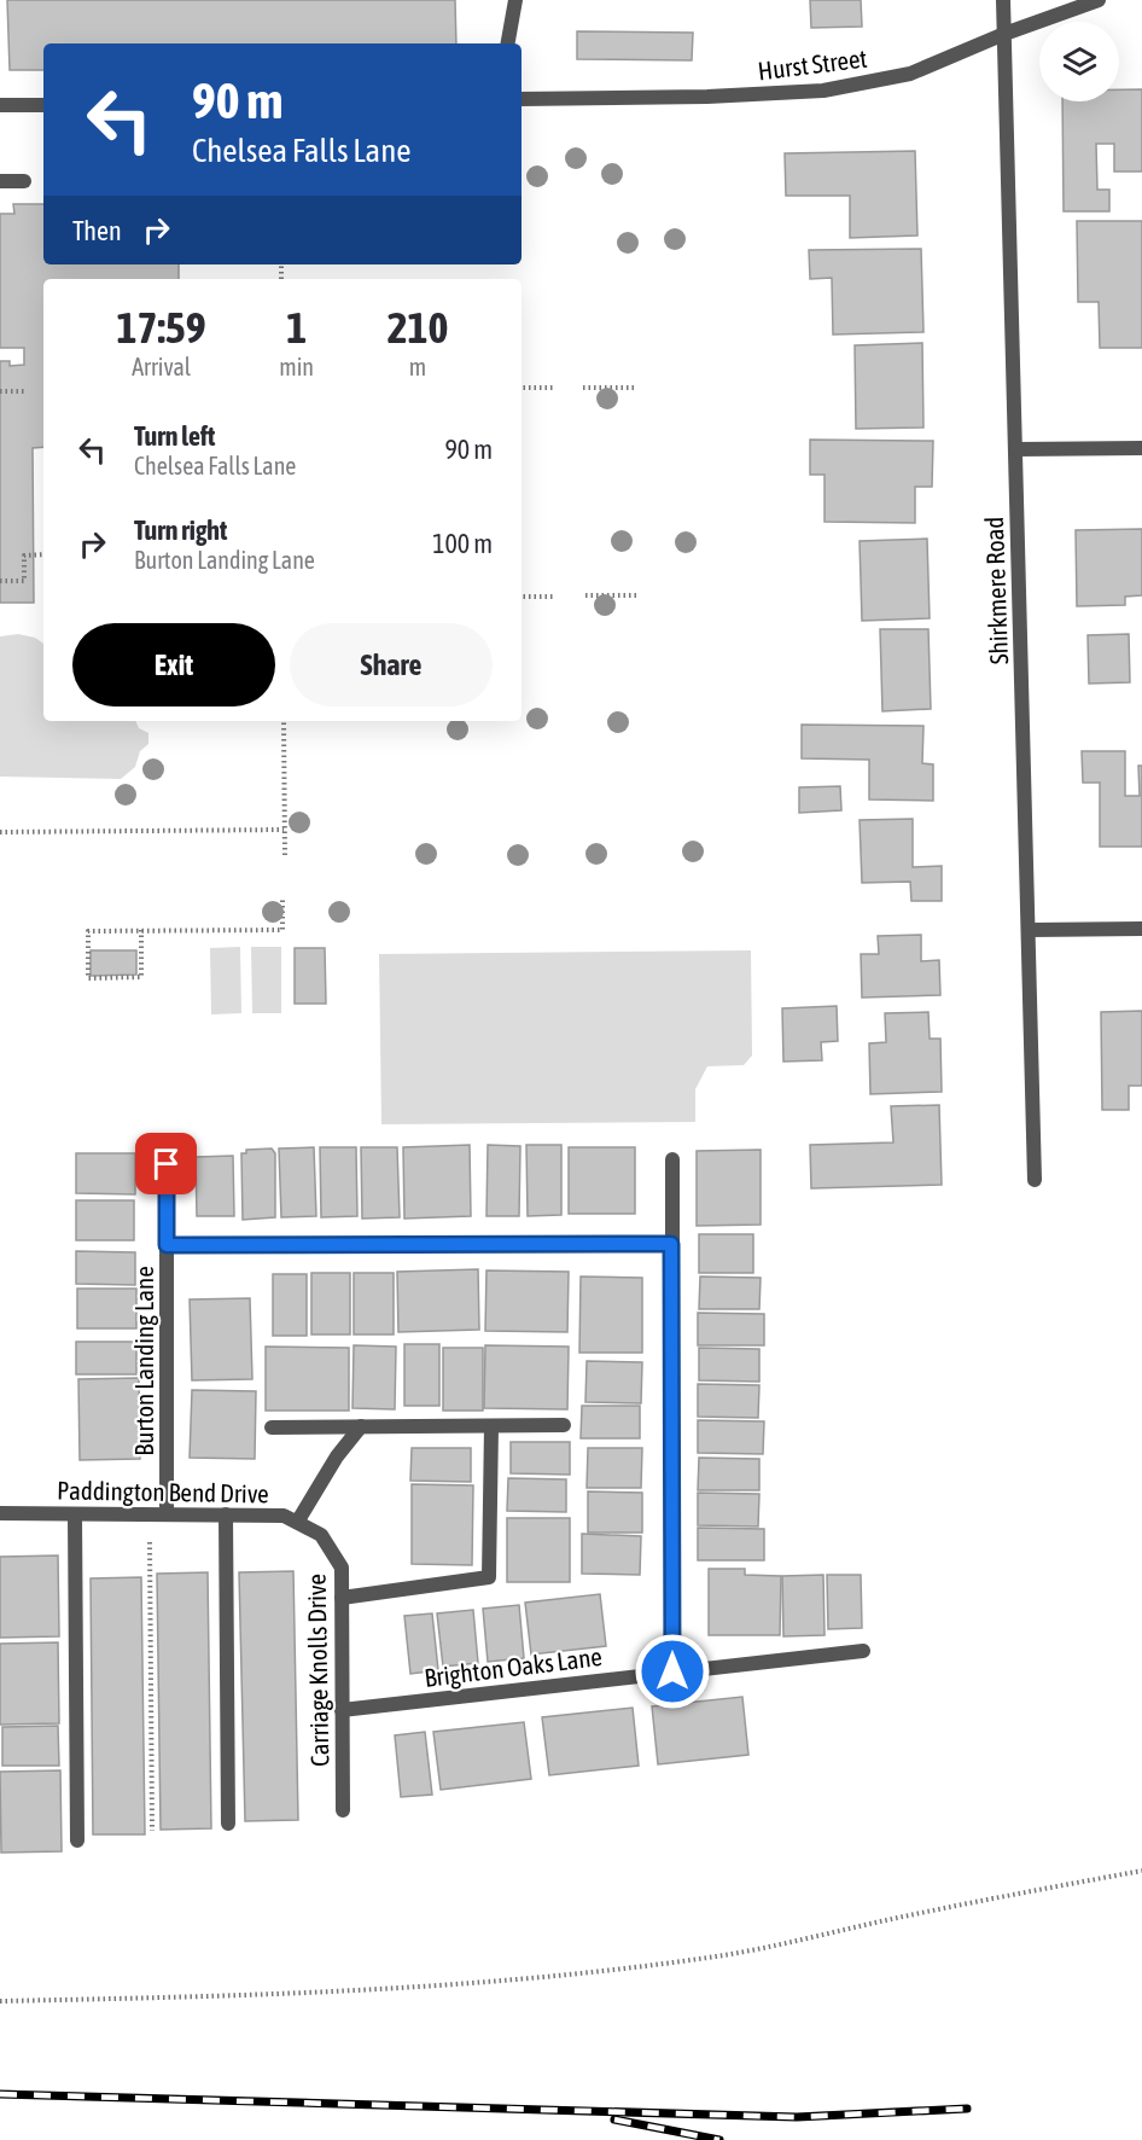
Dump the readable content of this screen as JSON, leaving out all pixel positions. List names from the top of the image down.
{
  "streets": {
    "street": [
      "Hurst Street",
      "Shirkmere Road",
      "Burton Landing Lane",
      "Paddington Bend Drive",
      "Brighton Oaks Lane",
      "Carriage Knolls Drive"
    ]
  },
  "crossings": [
    ["Hurst Street", "Shirkmere Road"],
    ["Burton Landing Lane", "Paddington Bend Drive"],
    ["Paddington Bend Drive", "Carriage Knolls Drive"],
    ["Brighton Oaks Lane", "Carriage Knolls Drive"]
  ],
  "page": {
    "turn": ["90 m", "Chelsea Falls Lane"],
    "then": "Then",
    "eta": [
      "17:59",
      "Arrival",
      "1",
      "min",
      "210",
      "m"
    ],
    "list": [
      {
        "name": "Turn left",
        "note": "Chelsea Falls Lane",
        "value": "90 m"
      },
      {
        "name": "Turn right",
        "note": "Burton Landing Lane",
        "value": "100 m"
      }
    ],
    "buttons": ["Exit", "Share"]
  }
}
